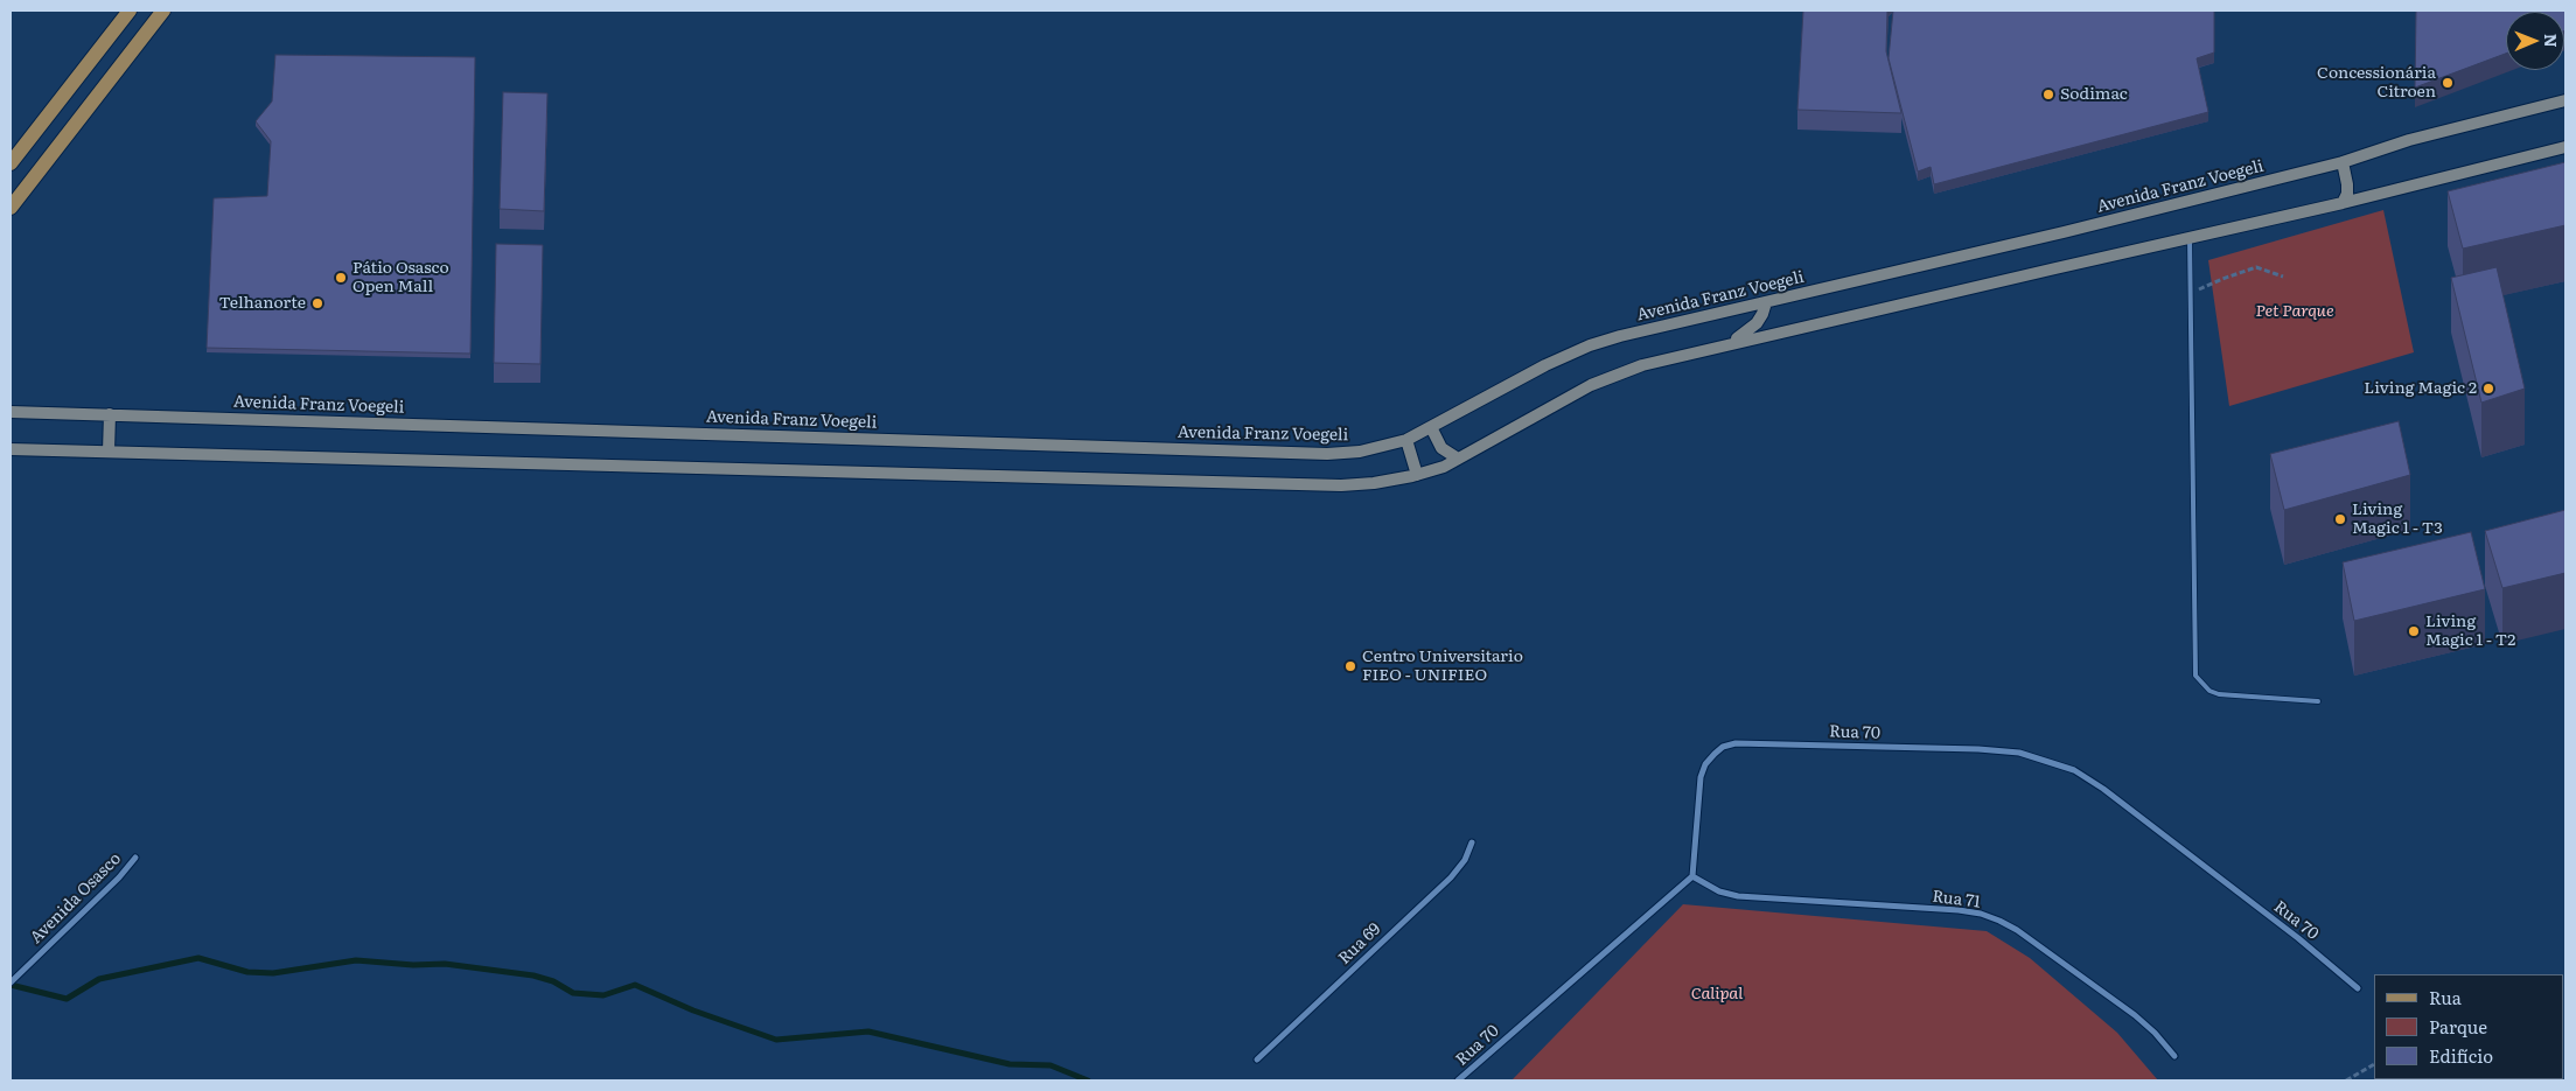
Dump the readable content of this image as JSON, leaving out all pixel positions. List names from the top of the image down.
{
  "streets": {
    "main road": ["Avenida Franz Voegeli"],
    "street": [
      "Rua 70",
      "Avenida Osasco",
      "Rua 71",
      "Rua 69"
    ]
  },
  "crossings": [
    ["Rua 70", "Rua 71"]
  ],
  "parks": ["Pet Parque", "Calipal"],
  "places": [
    "Concessionária Citroen",
    "Sodimac",
    "Pátio Osasco Open Mall",
    "Telhanorte",
    "Living Magic 2",
    "Living Magic 1 - T3",
    "Living Magic 1 - T2",
    "Centro Universitario FIEO - UNIFIEO"
  ],
  "legend": ["Rua", "Parque", "Edifício"],
  "north": "right"
}
